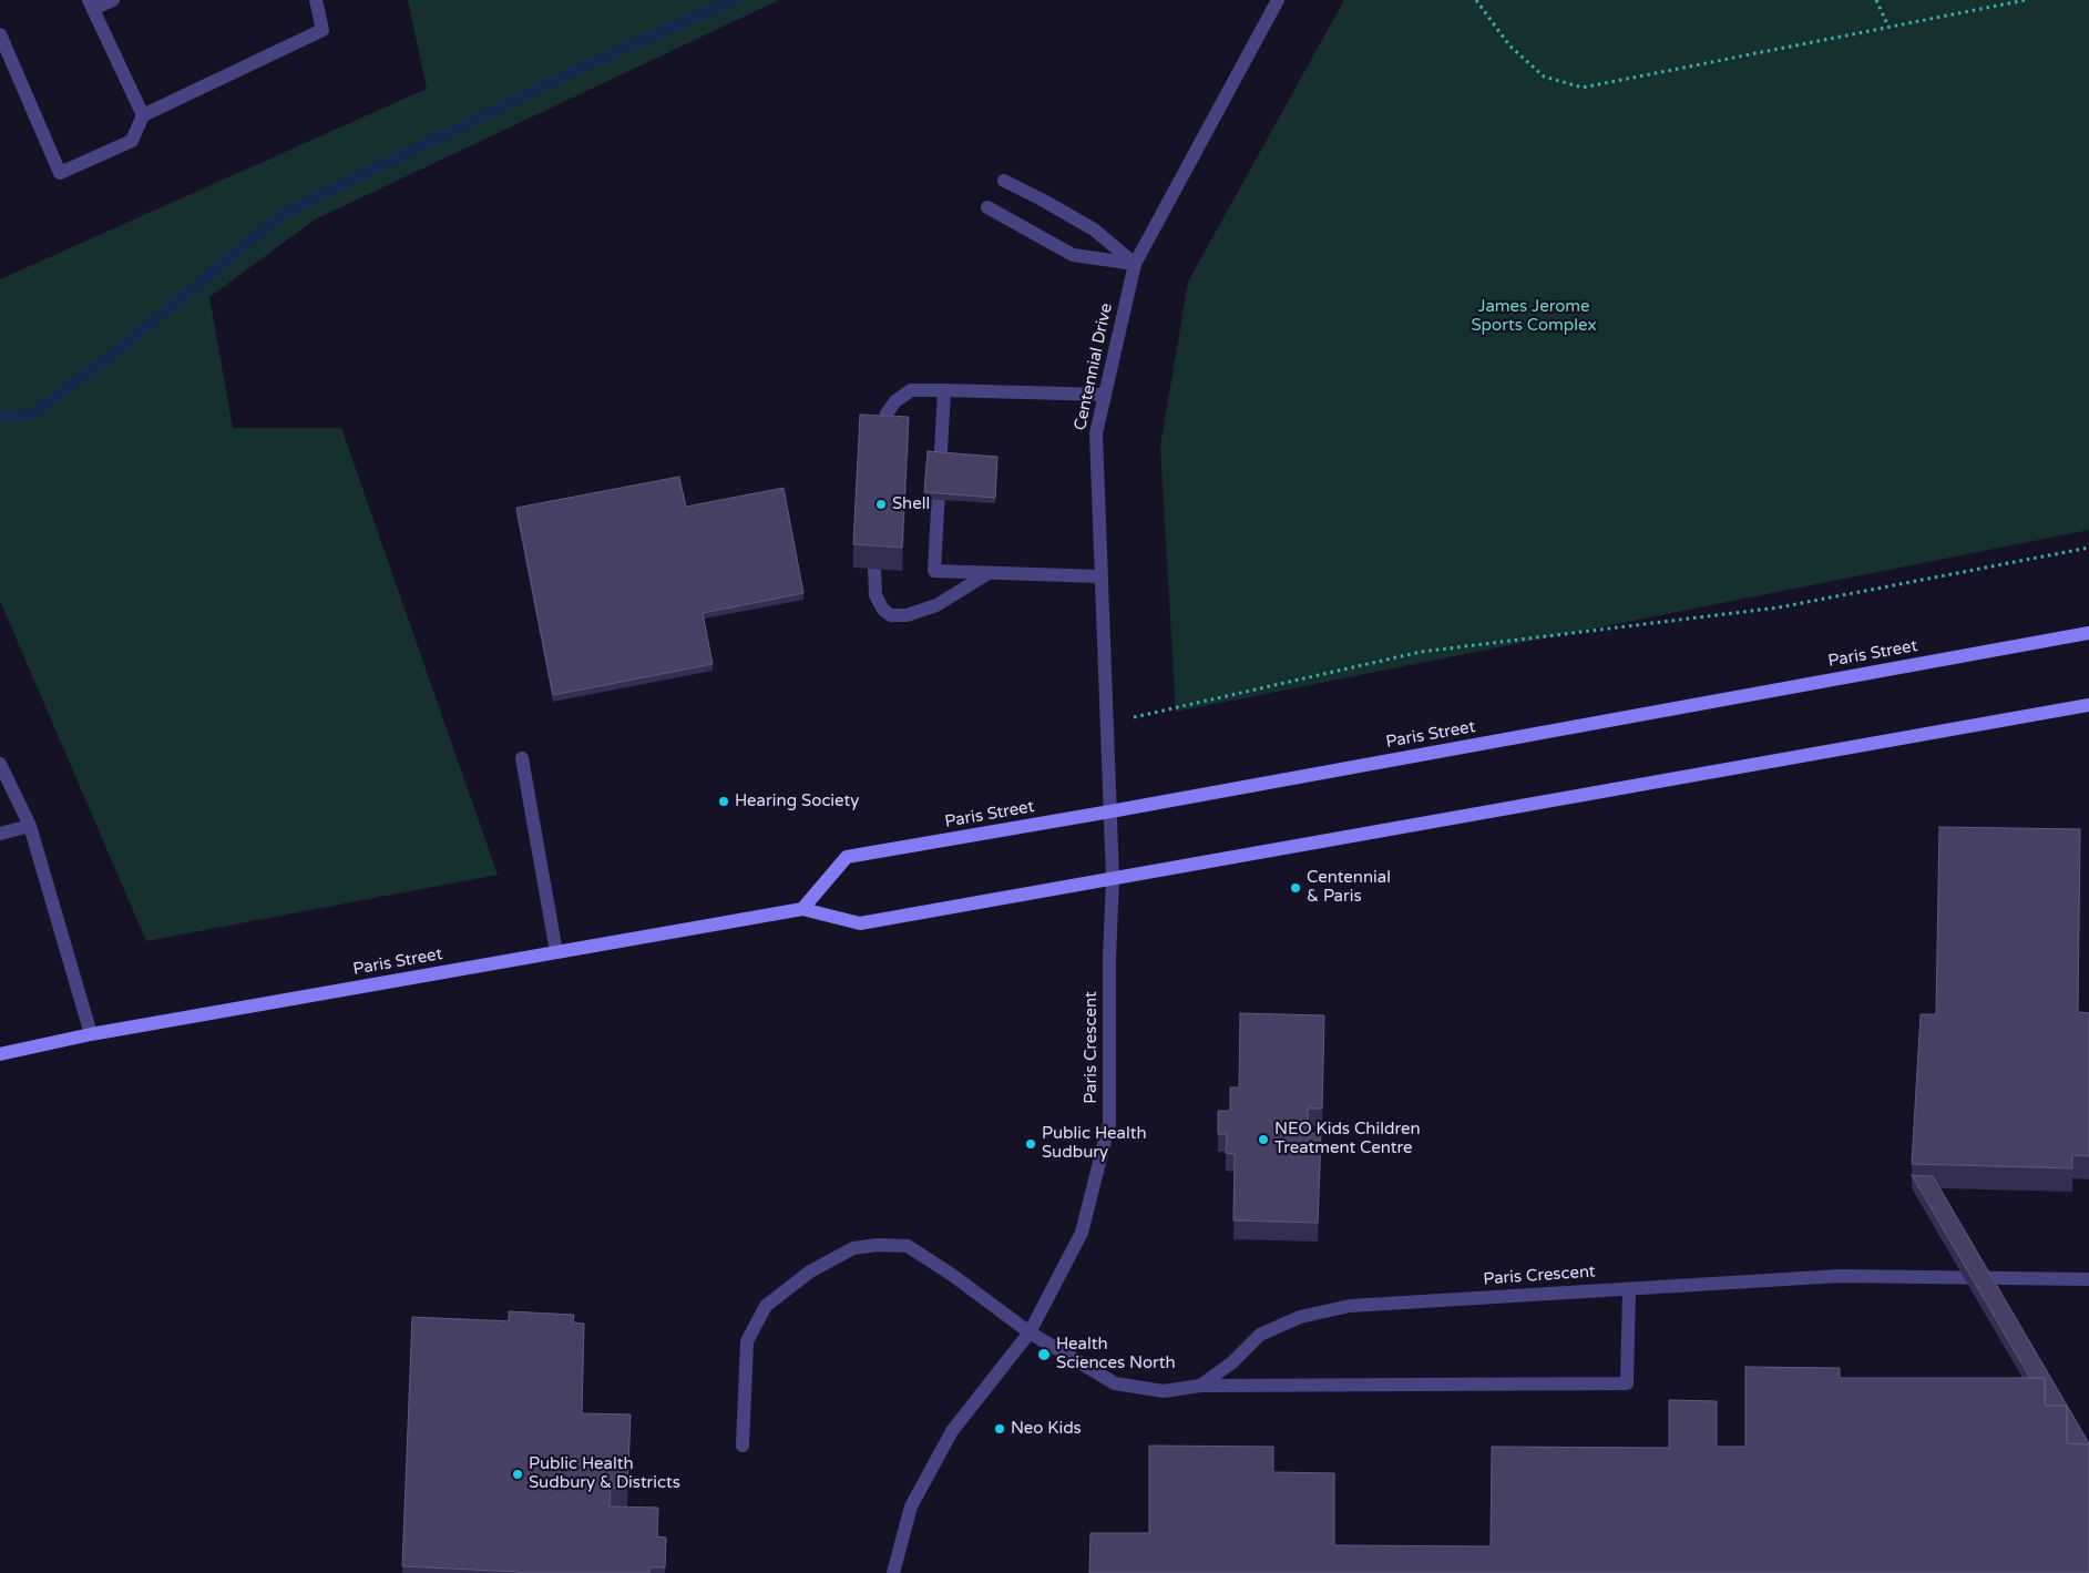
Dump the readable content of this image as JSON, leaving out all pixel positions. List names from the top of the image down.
{
  "streets": {
    "main road": ["Paris Street"],
    "street": ["Centennial Drive", "Paris Crescent"]
  },
  "crossings": [
    ["Centennial Drive", "Paris Street"],
    ["Centennial Drive", "Paris Crescent"],
    ["Paris Street", "Paris Crescent"]
  ],
  "parks": ["James Jerome Sports Complex"],
  "places": [
    "Shell",
    "Hearing Society",
    "Centennial & Paris",
    "NEO Kids Children Treatment Centre",
    "Public Health Sudbury",
    "Health Sciences North",
    "Neo Kids",
    "Public Health Sudbury & Districts"
  ]
}
